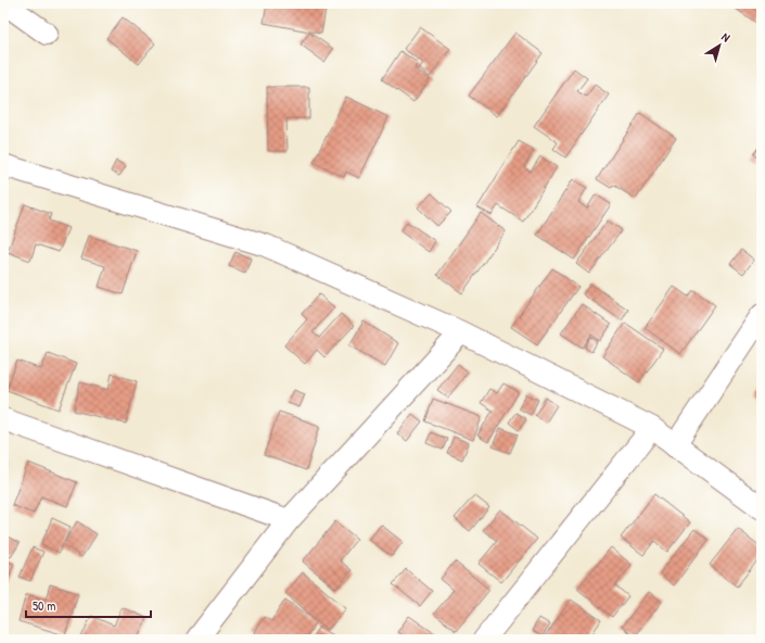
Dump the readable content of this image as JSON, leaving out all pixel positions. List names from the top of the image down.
{
  "scale_bar": "50 m",
  "north": "top right"
}
